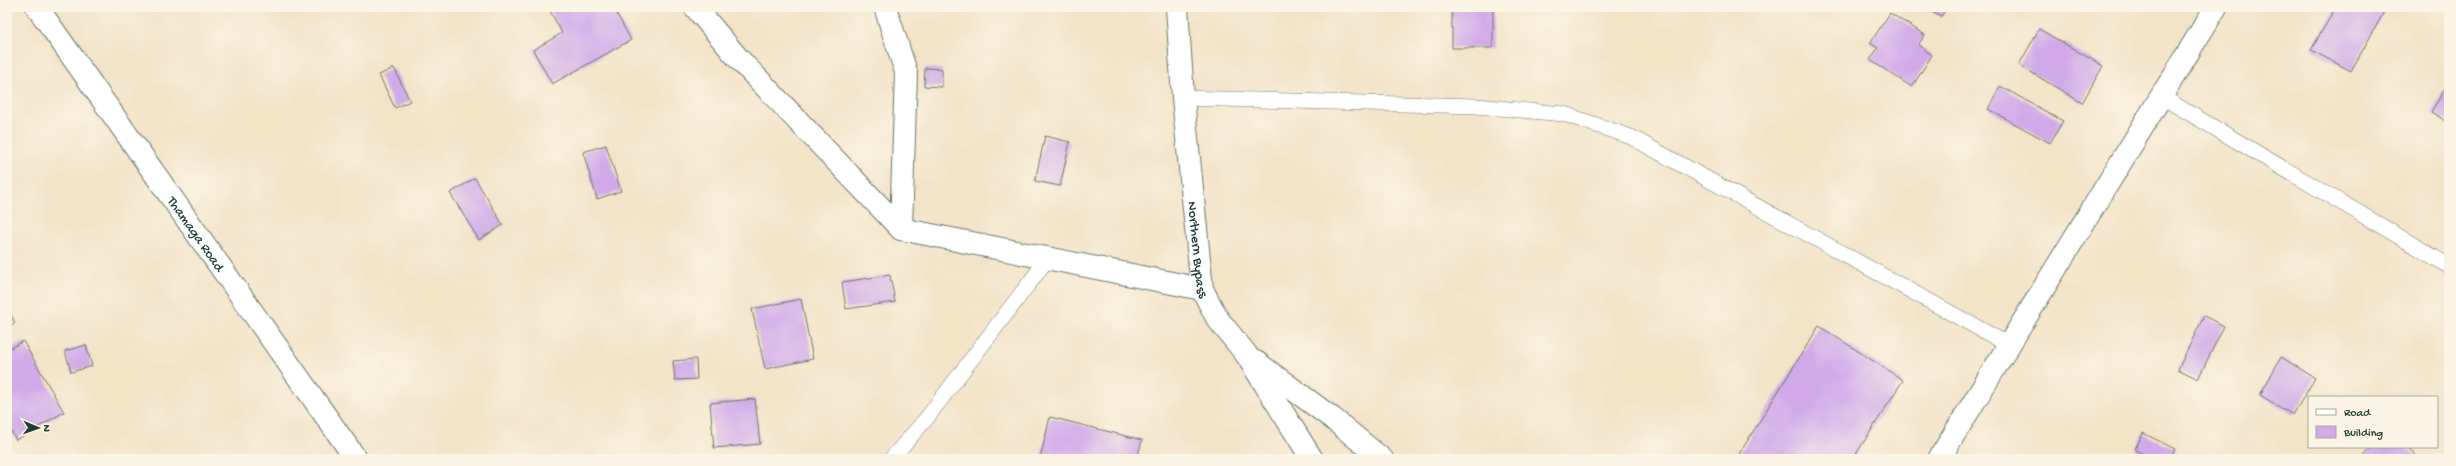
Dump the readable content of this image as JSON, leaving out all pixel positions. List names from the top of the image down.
{
  "streets": {
    "street": ["Thamaga Road", "Northern Bypass"]
  },
  "legend": ["Road", "Building"],
  "north": "right"
}
